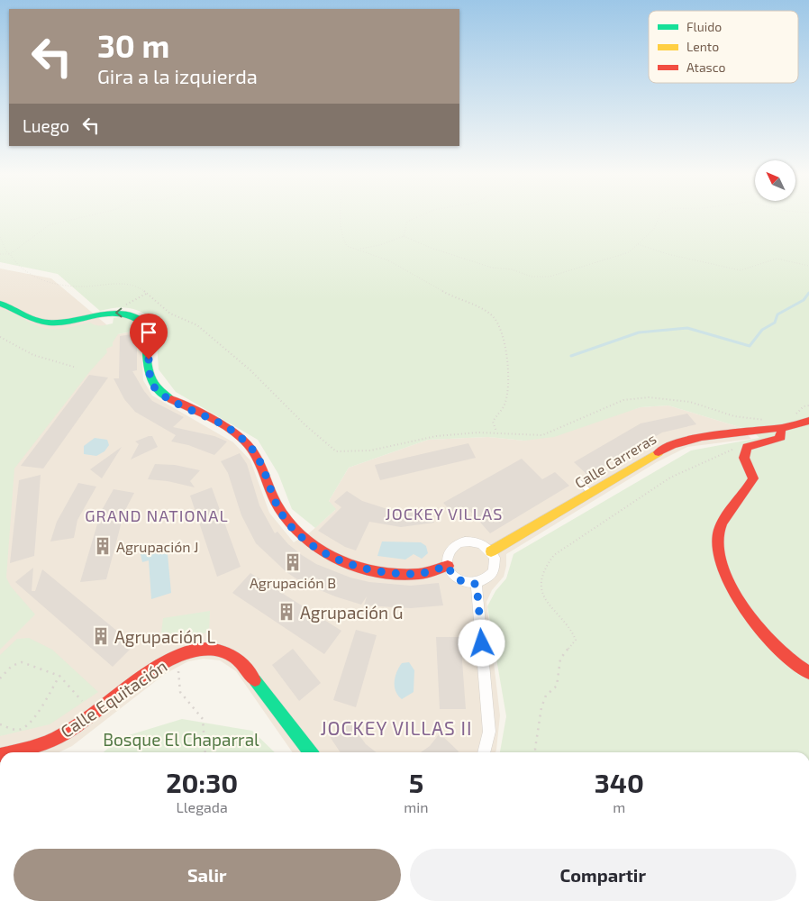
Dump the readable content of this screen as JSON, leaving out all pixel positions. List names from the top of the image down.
{
  "streets": {
    "street": ["Calle Carreras", "Calle Equitación"]
  },
  "districts": ["JOCKEY VILLAS", "GRAND NATIONAL", "JOCKEY VILLAS II"],
  "parks": ["Bosque El Chaparral"],
  "places": {
    "building": [
      "Agrupación J",
      "Agrupación B",
      "Agrupación G",
      "Agrupación L"
    ]
  },
  "legend": ["Fluido", "Lento", "Atasco"],
  "north": "top left",
  "page": {
    "turn": ["30 m", "Gira a la izquierda"],
    "then": "Luego",
    "eta": [
      "20:30",
      "Llegada",
      "5",
      "min",
      "340",
      "m"
    ],
    "buttons": ["Salir", "Compartir"]
  }
}
